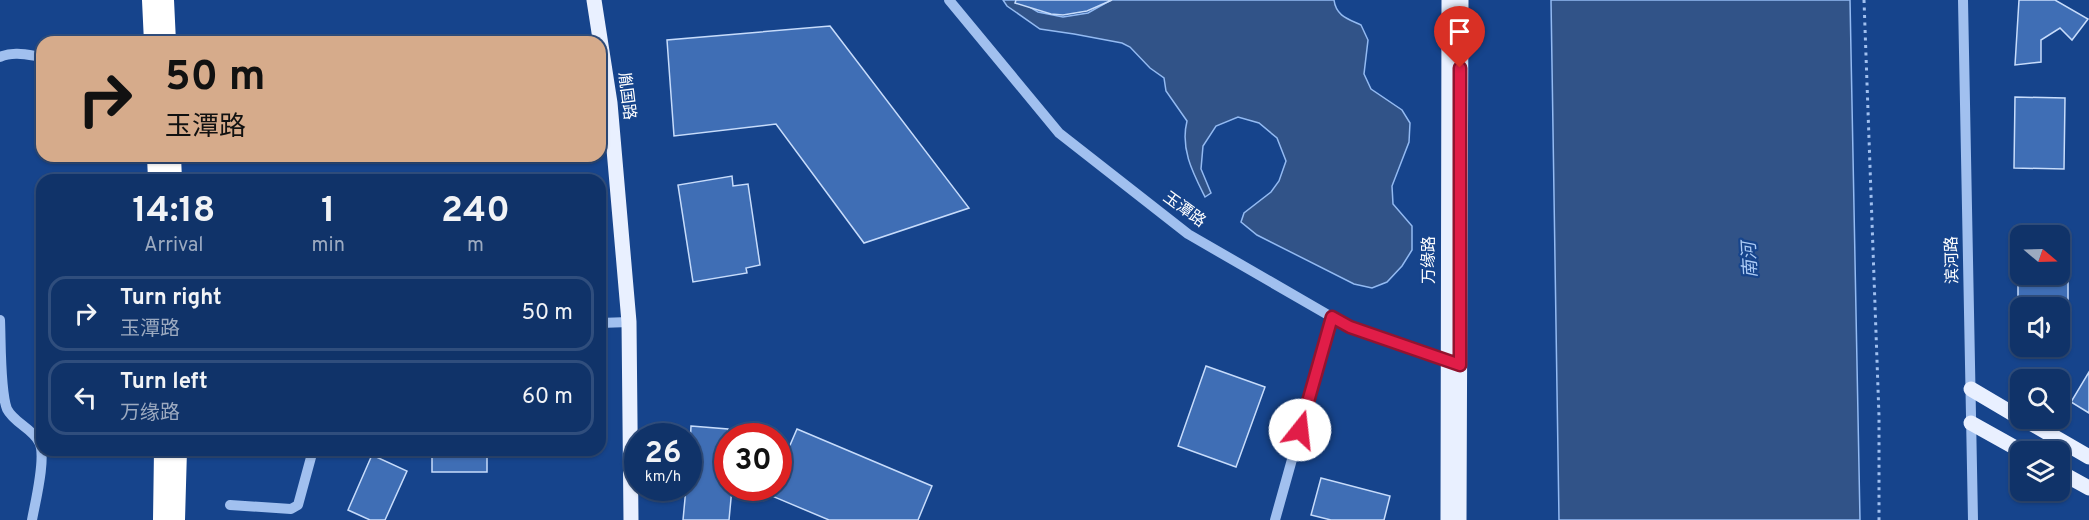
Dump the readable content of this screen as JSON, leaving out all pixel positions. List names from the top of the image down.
{
  "streets": {
    "main road": ["胤国路", "万缘路"],
    "street": ["玉潭路", "滨河路"]
  },
  "crossings": [
    ["玉潭路", "万缘路"]
  ],
  "water": ["南河"],
  "north": "right",
  "page": {
    "turn": ["50 m", "玉潭路"],
    "eta": [
      "14:18",
      "Arrival",
      "1",
      "min",
      "240",
      "m"
    ],
    "list": [
      {
        "name": "Turn right",
        "note": "玉潭路",
        "value": "50 m"
      },
      {
        "name": "Turn left",
        "note": "万缘路",
        "value": "60 m"
      }
    ],
    "speed": "26 km/h",
    "limit": "30"
  }
}
